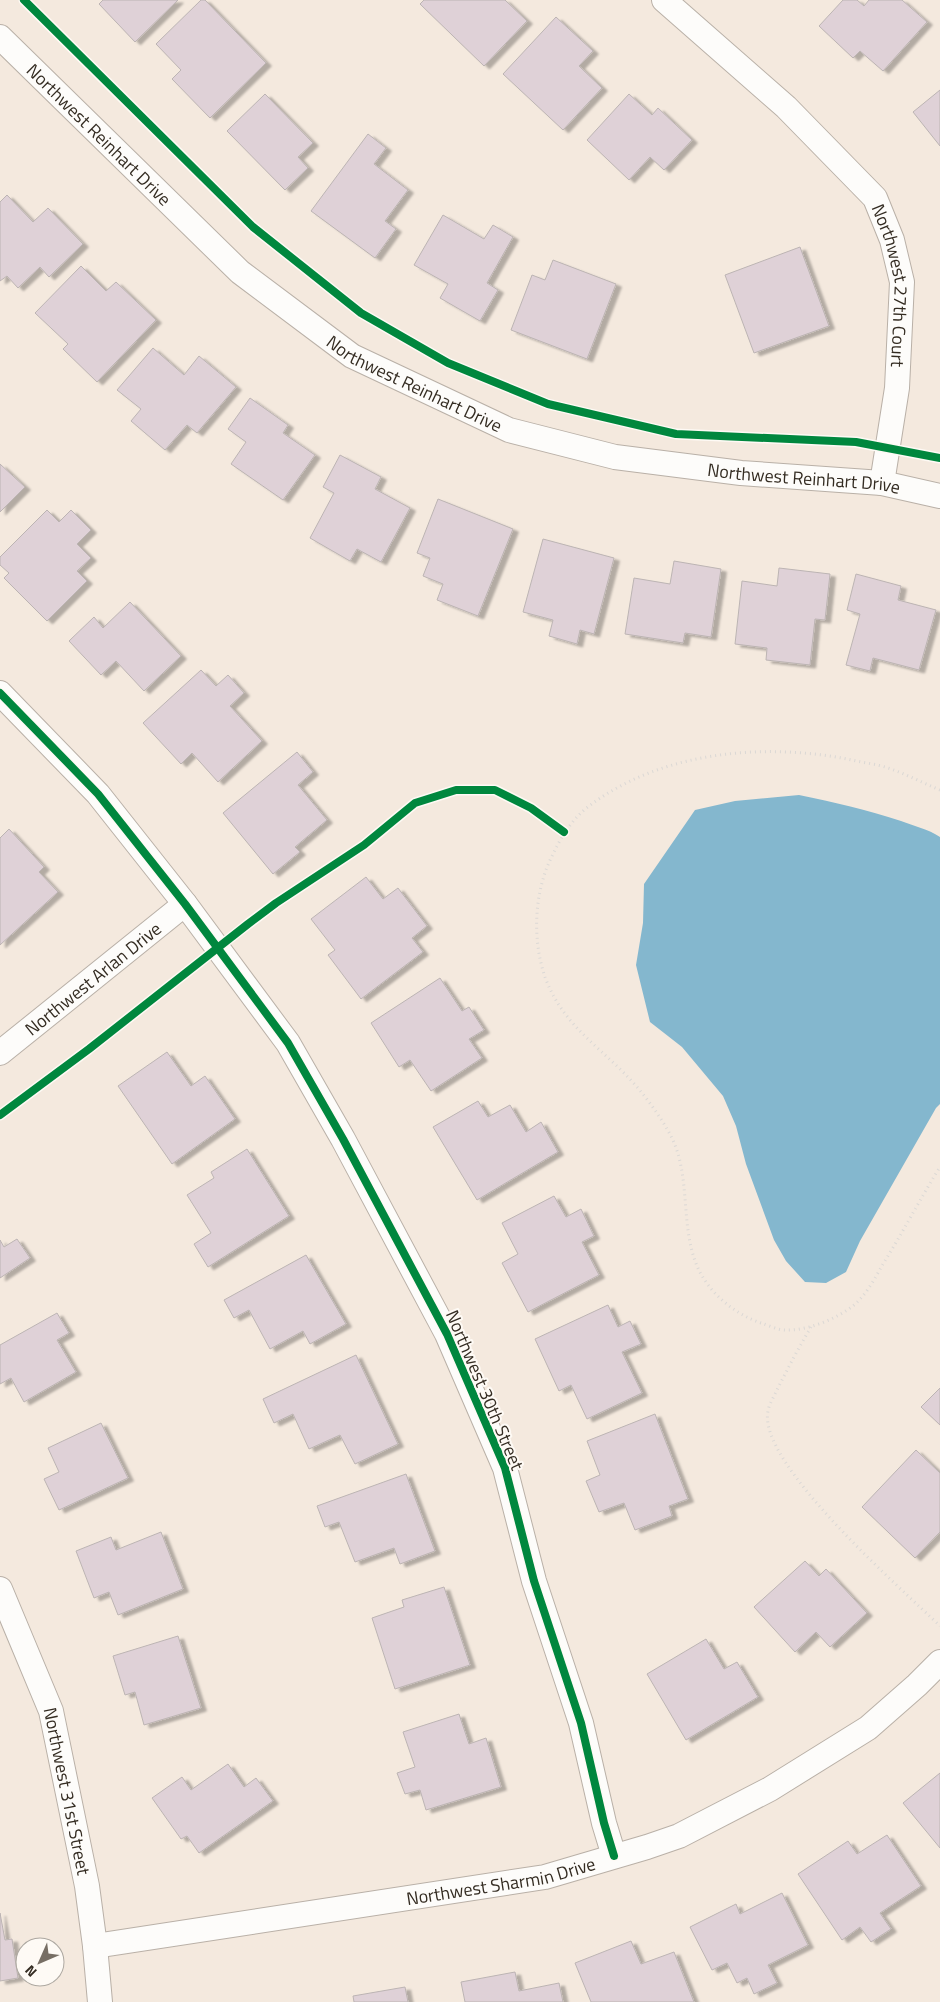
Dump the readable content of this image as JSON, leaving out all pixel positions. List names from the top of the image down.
{
  "streets": {
    "street": [
      "Northwest Reinhart Drive",
      "Northwest 27th Court",
      "Northwest Arlan Drive",
      "Northwest 30th Street",
      "Northwest 31st Street",
      "Northwest Sharmin Drive"
    ]
  },
  "crossings": [
    ["Northwest Reinhart Drive", "Northwest 27th Court"],
    ["Northwest Arlan Drive", "Northwest 30th Street"],
    ["Northwest 30th Street", "Northwest Sharmin Drive"],
    ["Northwest 31st Street", "Northwest Sharmin Drive"]
  ],
  "north": "bottom left"
}
